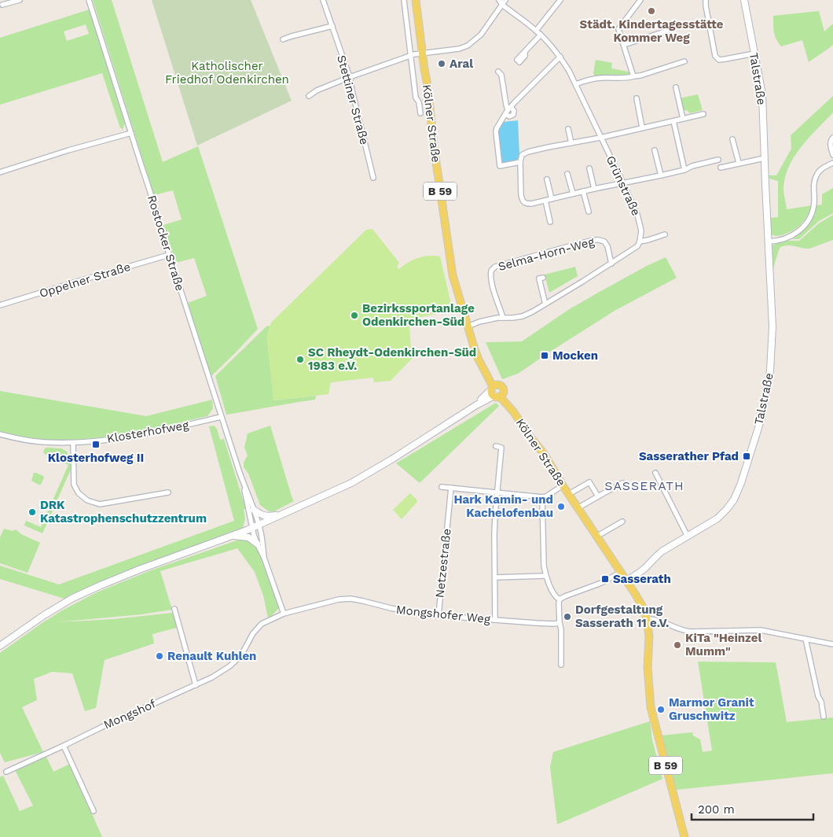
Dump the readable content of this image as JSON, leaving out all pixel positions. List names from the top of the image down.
{
  "streets": {
    "main road": ["Kölner Straße", "B 59"],
    "street": [
      "Talstraße",
      "Stettiner Straße",
      "Grünstraße",
      "Rostocker Straße",
      "Selma-Horn-Weg",
      "Oppelner Straße",
      "Klosterhofweg",
      "Netzestraße",
      "Mongshofer Weg",
      "Mongshof"
    ]
  },
  "crossings": [
    ["Talstraße", "Kölner Straße"],
    ["Rostocker Straße", "Oppelner Straße"],
    ["Rostocker Straße", "Klosterhofweg"],
    ["Netzestraße", "Mongshofer Weg"],
    ["Mongshofer Weg", "Mongshof"]
  ],
  "districts": ["SASSERATH"],
  "parks": ["Katholischer Friedhof Odenkirchen"],
  "places": {
    "other": [
      "Städt. Kindertagesstätte Kommer Weg",
      "Aral",
      "Bezirkssportanlage Odenkirchen-Süd",
      "SC Rheydt-Odenkirchen-Süd 1983 e.V.",
      "Hark Kamin- und Kachelofenbau",
      "DRK Katastrophenschutzzentrum",
      "Dorfgestaltung Sasserath 11 e.V.",
      "KiTa \"Heinzel Mumm\"",
      "Renault Kuhlen",
      "Marmor Granit Gruschwitz"
    ],
    "transit": [
      "Mocken",
      "Klosterhofweg II",
      "Sasserather Pfad",
      "Sasserath"
    ]
  },
  "scale_bar": "200 m"
}
